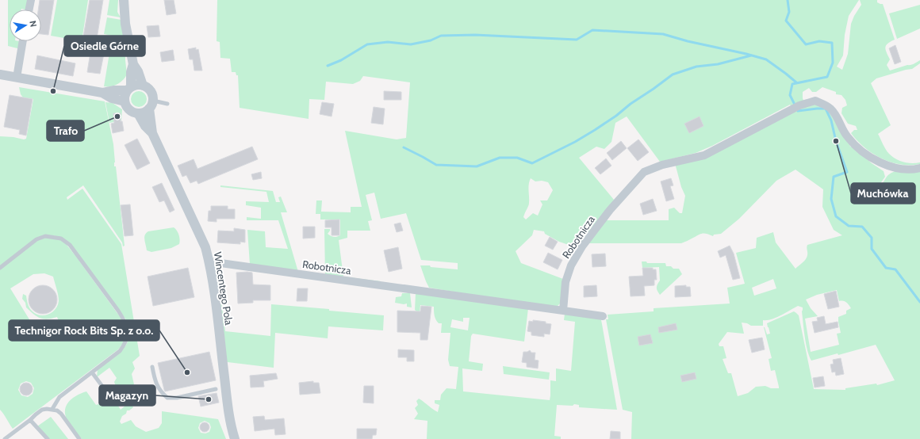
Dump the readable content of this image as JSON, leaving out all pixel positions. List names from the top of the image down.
{
  "streets": {
    "street": ["Robotnicza", "Wincentego Pola"]
  },
  "crossings": [
    ["Robotnicza", "Wincentego Pola"]
  ],
  "places": [
    "Osiedle Górne",
    "Trafo",
    "Muchówka",
    "Technigor Rock Bits Sp. z o.o.",
    "Magazyn"
  ],
  "north": "right"
}
